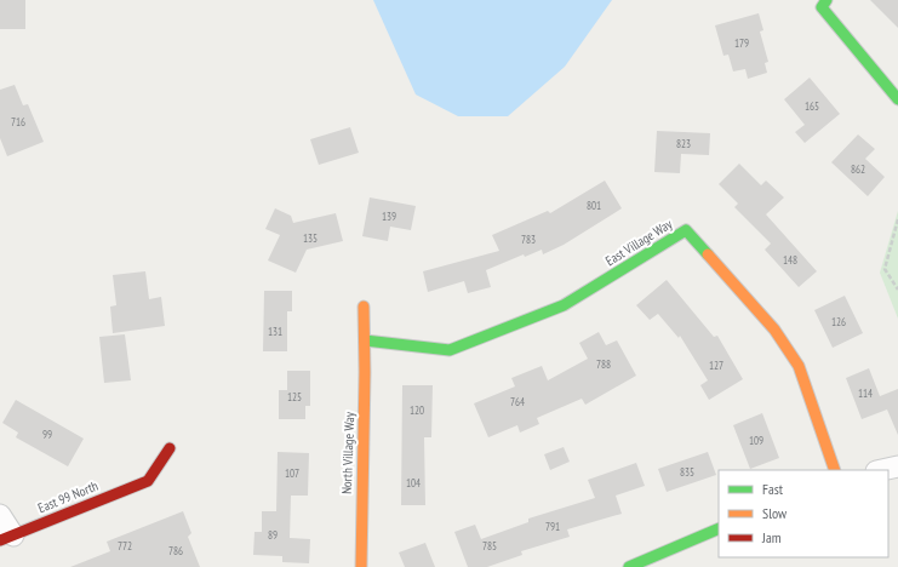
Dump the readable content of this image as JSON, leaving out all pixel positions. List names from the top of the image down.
{
  "streets": {
    "street": ["East Village Way", "North Village Way", "East 99 North"]
  },
  "crossings": [
    ["East Village Way", "North Village Way"]
  ],
  "house_numbers": [
    "179",
    "165",
    "716",
    "823",
    "862",
    "801",
    "139",
    "135",
    "783",
    "148",
    "126",
    "131",
    "788",
    "127",
    "114",
    "125",
    "764",
    "120",
    "99",
    "109",
    "835",
    "107",
    "104",
    "791",
    "89",
    "772",
    "785",
    "786"
  ],
  "legend": ["Fast", "Slow", "Jam"]
}
